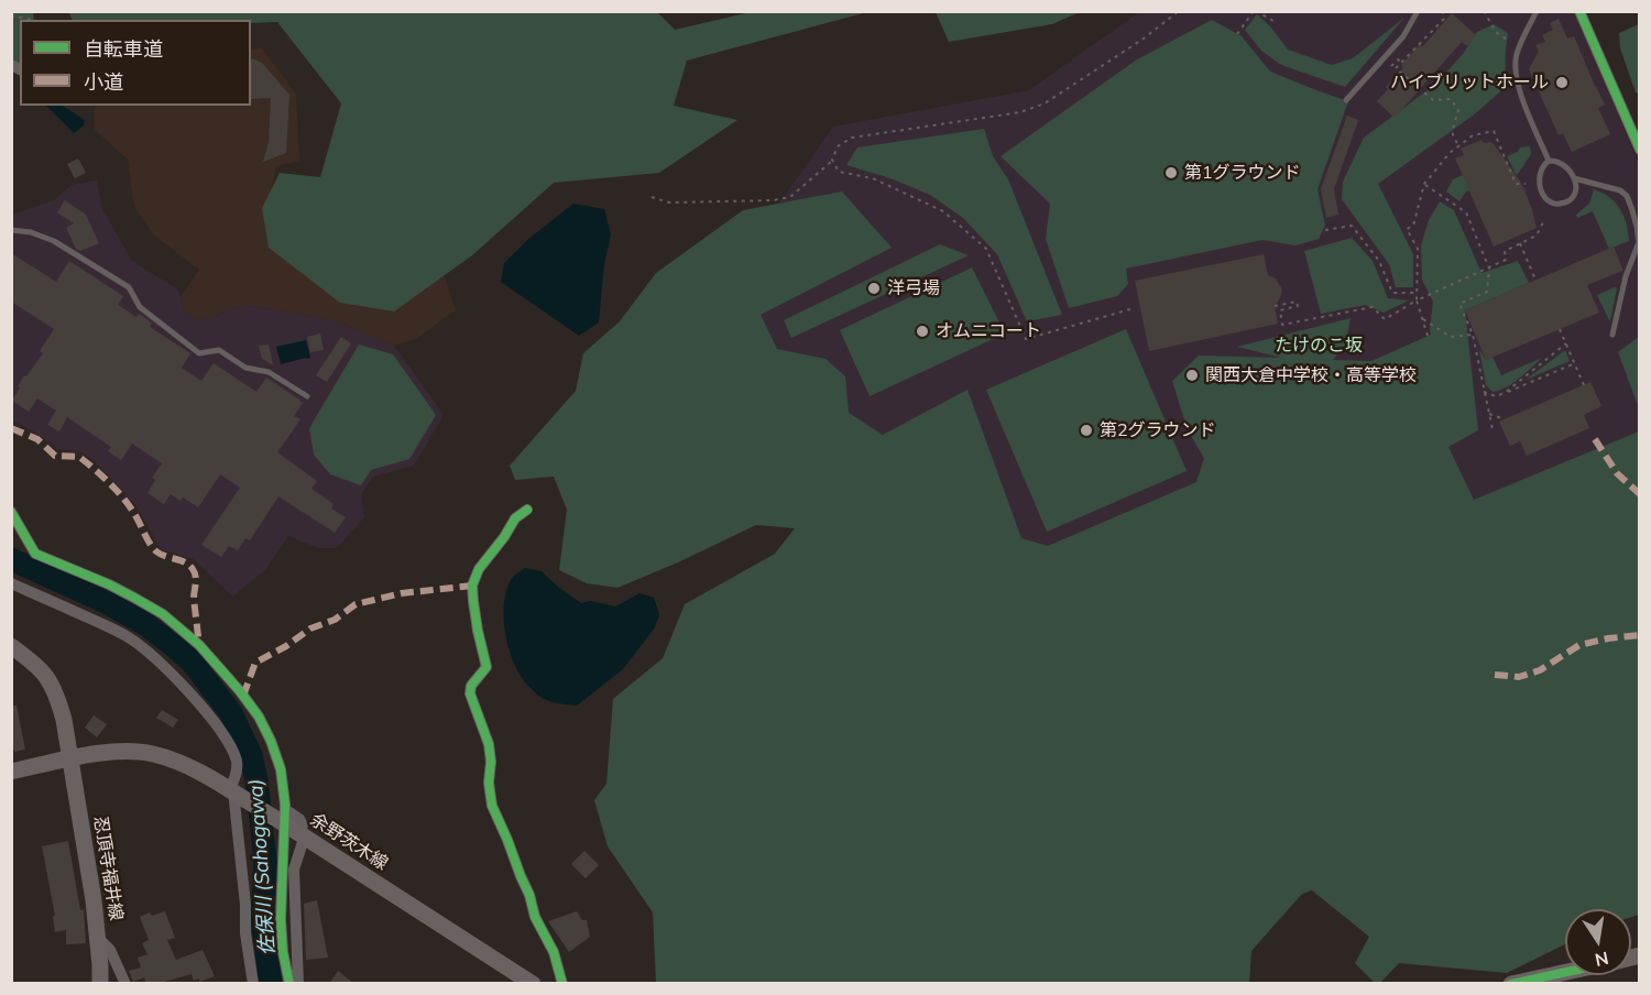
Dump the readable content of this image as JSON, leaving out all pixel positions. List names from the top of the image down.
{
  "streets": {
    "main road": ["余野茨木線", "忍頂寺福井線"]
  },
  "crossings": [
    ["余野茨木線", "忍頂寺福井線"]
  ],
  "water": ["佐保川 (Sahogawa)"],
  "parks": ["たけのこ坂"],
  "places": [
    "ハイブリットホール",
    "第1グラウンド",
    "洋弓場",
    "オムニコート",
    "関西大倉中学校・高等学校",
    "第2グラウンド"
  ],
  "legend": ["自転車道", "小道"],
  "north": "bottom"
}
